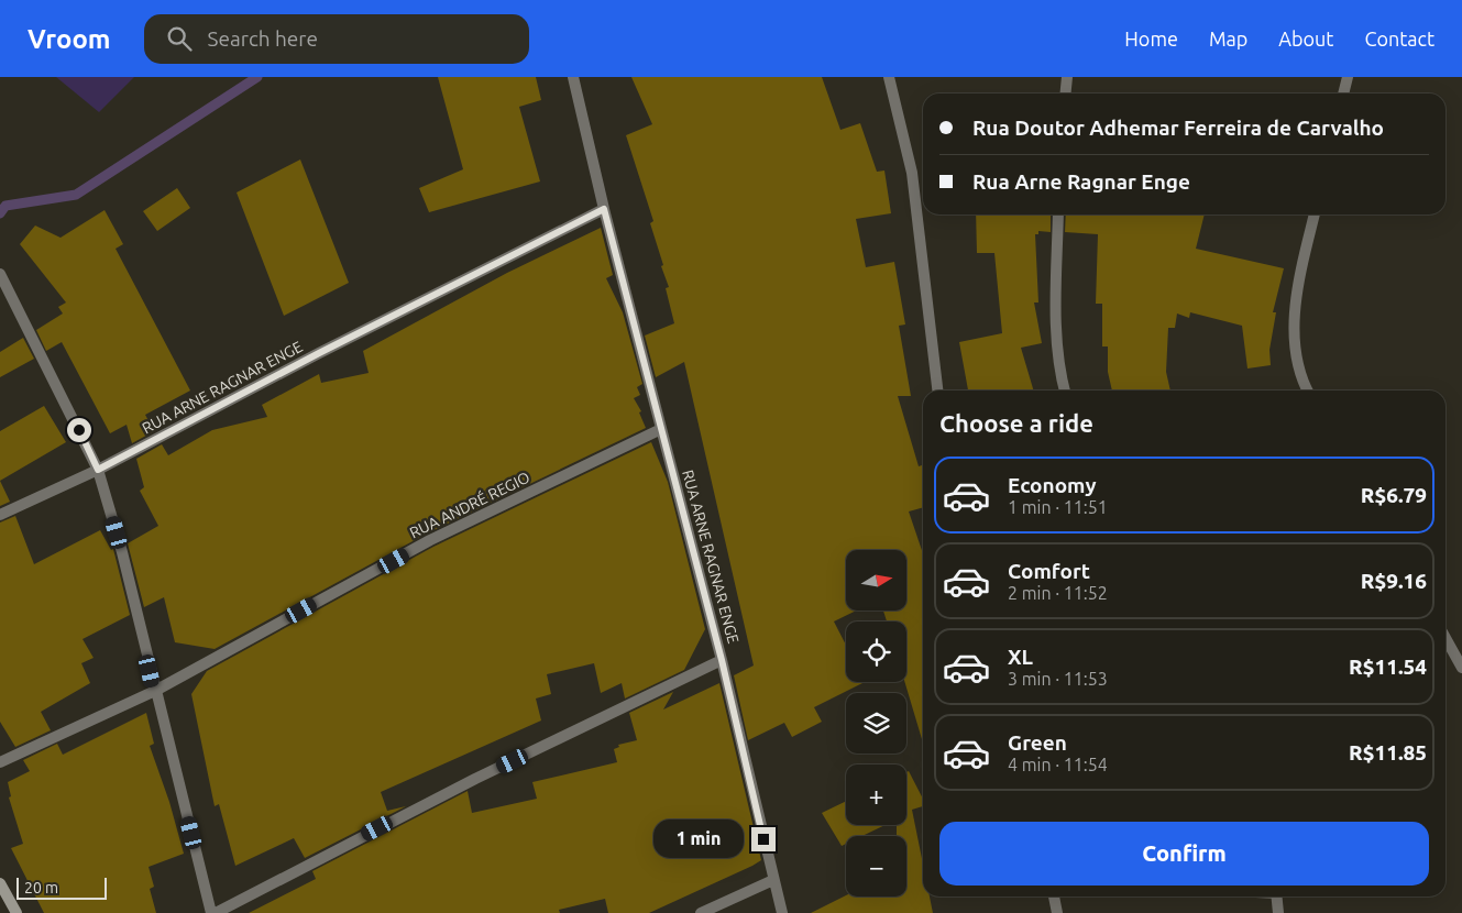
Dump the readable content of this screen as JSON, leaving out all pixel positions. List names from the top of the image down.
{
  "streets": {
    "street": ["RUA ARNE RAGNAR ENGE", "RUA ANDRÉ REGIO"]
  },
  "crossings": [
    ["RUA ARNE RAGNAR ENGE", "RUA ANDRÉ REGIO"]
  ],
  "scale_bar": "20 m",
  "north": "right",
  "page": {
    "header": "Vroom",
    "search": "Search here",
    "nav": [
      "Home",
      "Map",
      "About",
      "Contact"
    ],
    "banner": ["Rua Doutor Adhemar Ferreira de Carvalho", "Rua Arne Ragnar Enge"],
    "heading": "Choose a ride",
    "list": [
      {
        "name": "Economy",
        "note": "1 min · 11:51",
        "value": "R$6.79"
      },
      {
        "name": "Comfort",
        "note": "2 min · 11:52",
        "value": "R$9.16"
      },
      {
        "name": "XL",
        "note": "3 min · 11:53",
        "value": "R$11.54"
      },
      {
        "name": "Green",
        "note": "4 min · 11:54",
        "value": "R$11.85"
      }
    ],
    "map_buttons": ["+", "−"],
    "buttons": "Confirm",
    "bubble": "1 min",
    "scale": "20 m"
  }
}
